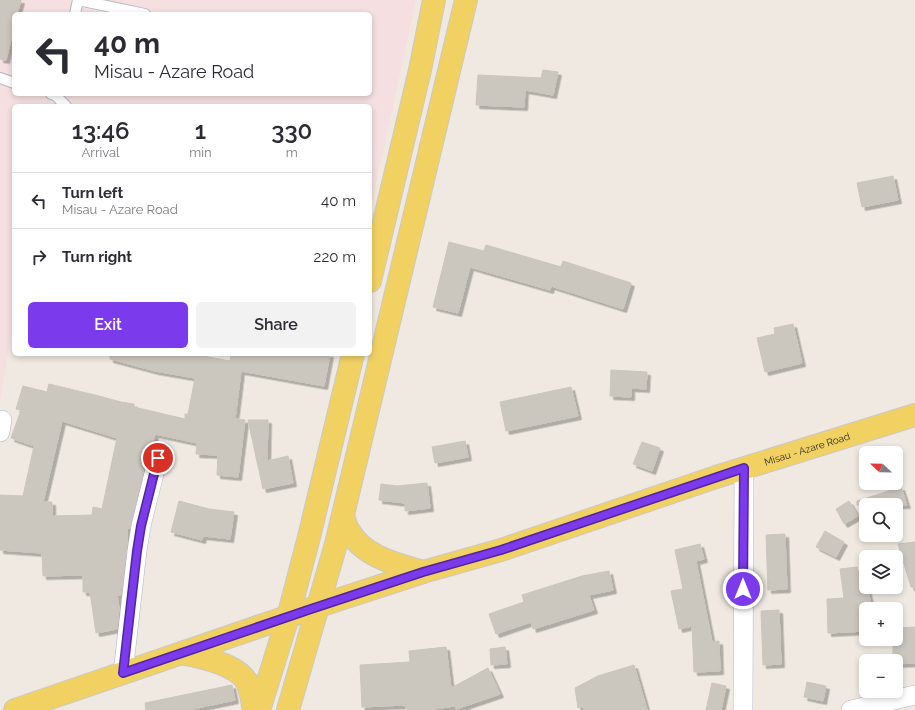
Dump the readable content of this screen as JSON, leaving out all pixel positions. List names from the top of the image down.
{
  "streets": {
    "main road": ["Misau - Azare Road"]
  },
  "north": "left",
  "page": {
    "turn": ["40 m", "Misau - Azare Road"],
    "eta": [
      "13:46",
      "Arrival",
      "1",
      "min",
      "330",
      "m"
    ],
    "list": [
      {
        "name": "Turn left",
        "note": "Misau - Azare Road",
        "value": "40 m"
      },
      {
        "name": "Turn right",
        "value": "220 m"
      }
    ],
    "buttons": ["Exit", "Share"],
    "map_buttons": ["+", "−"]
  }
}
